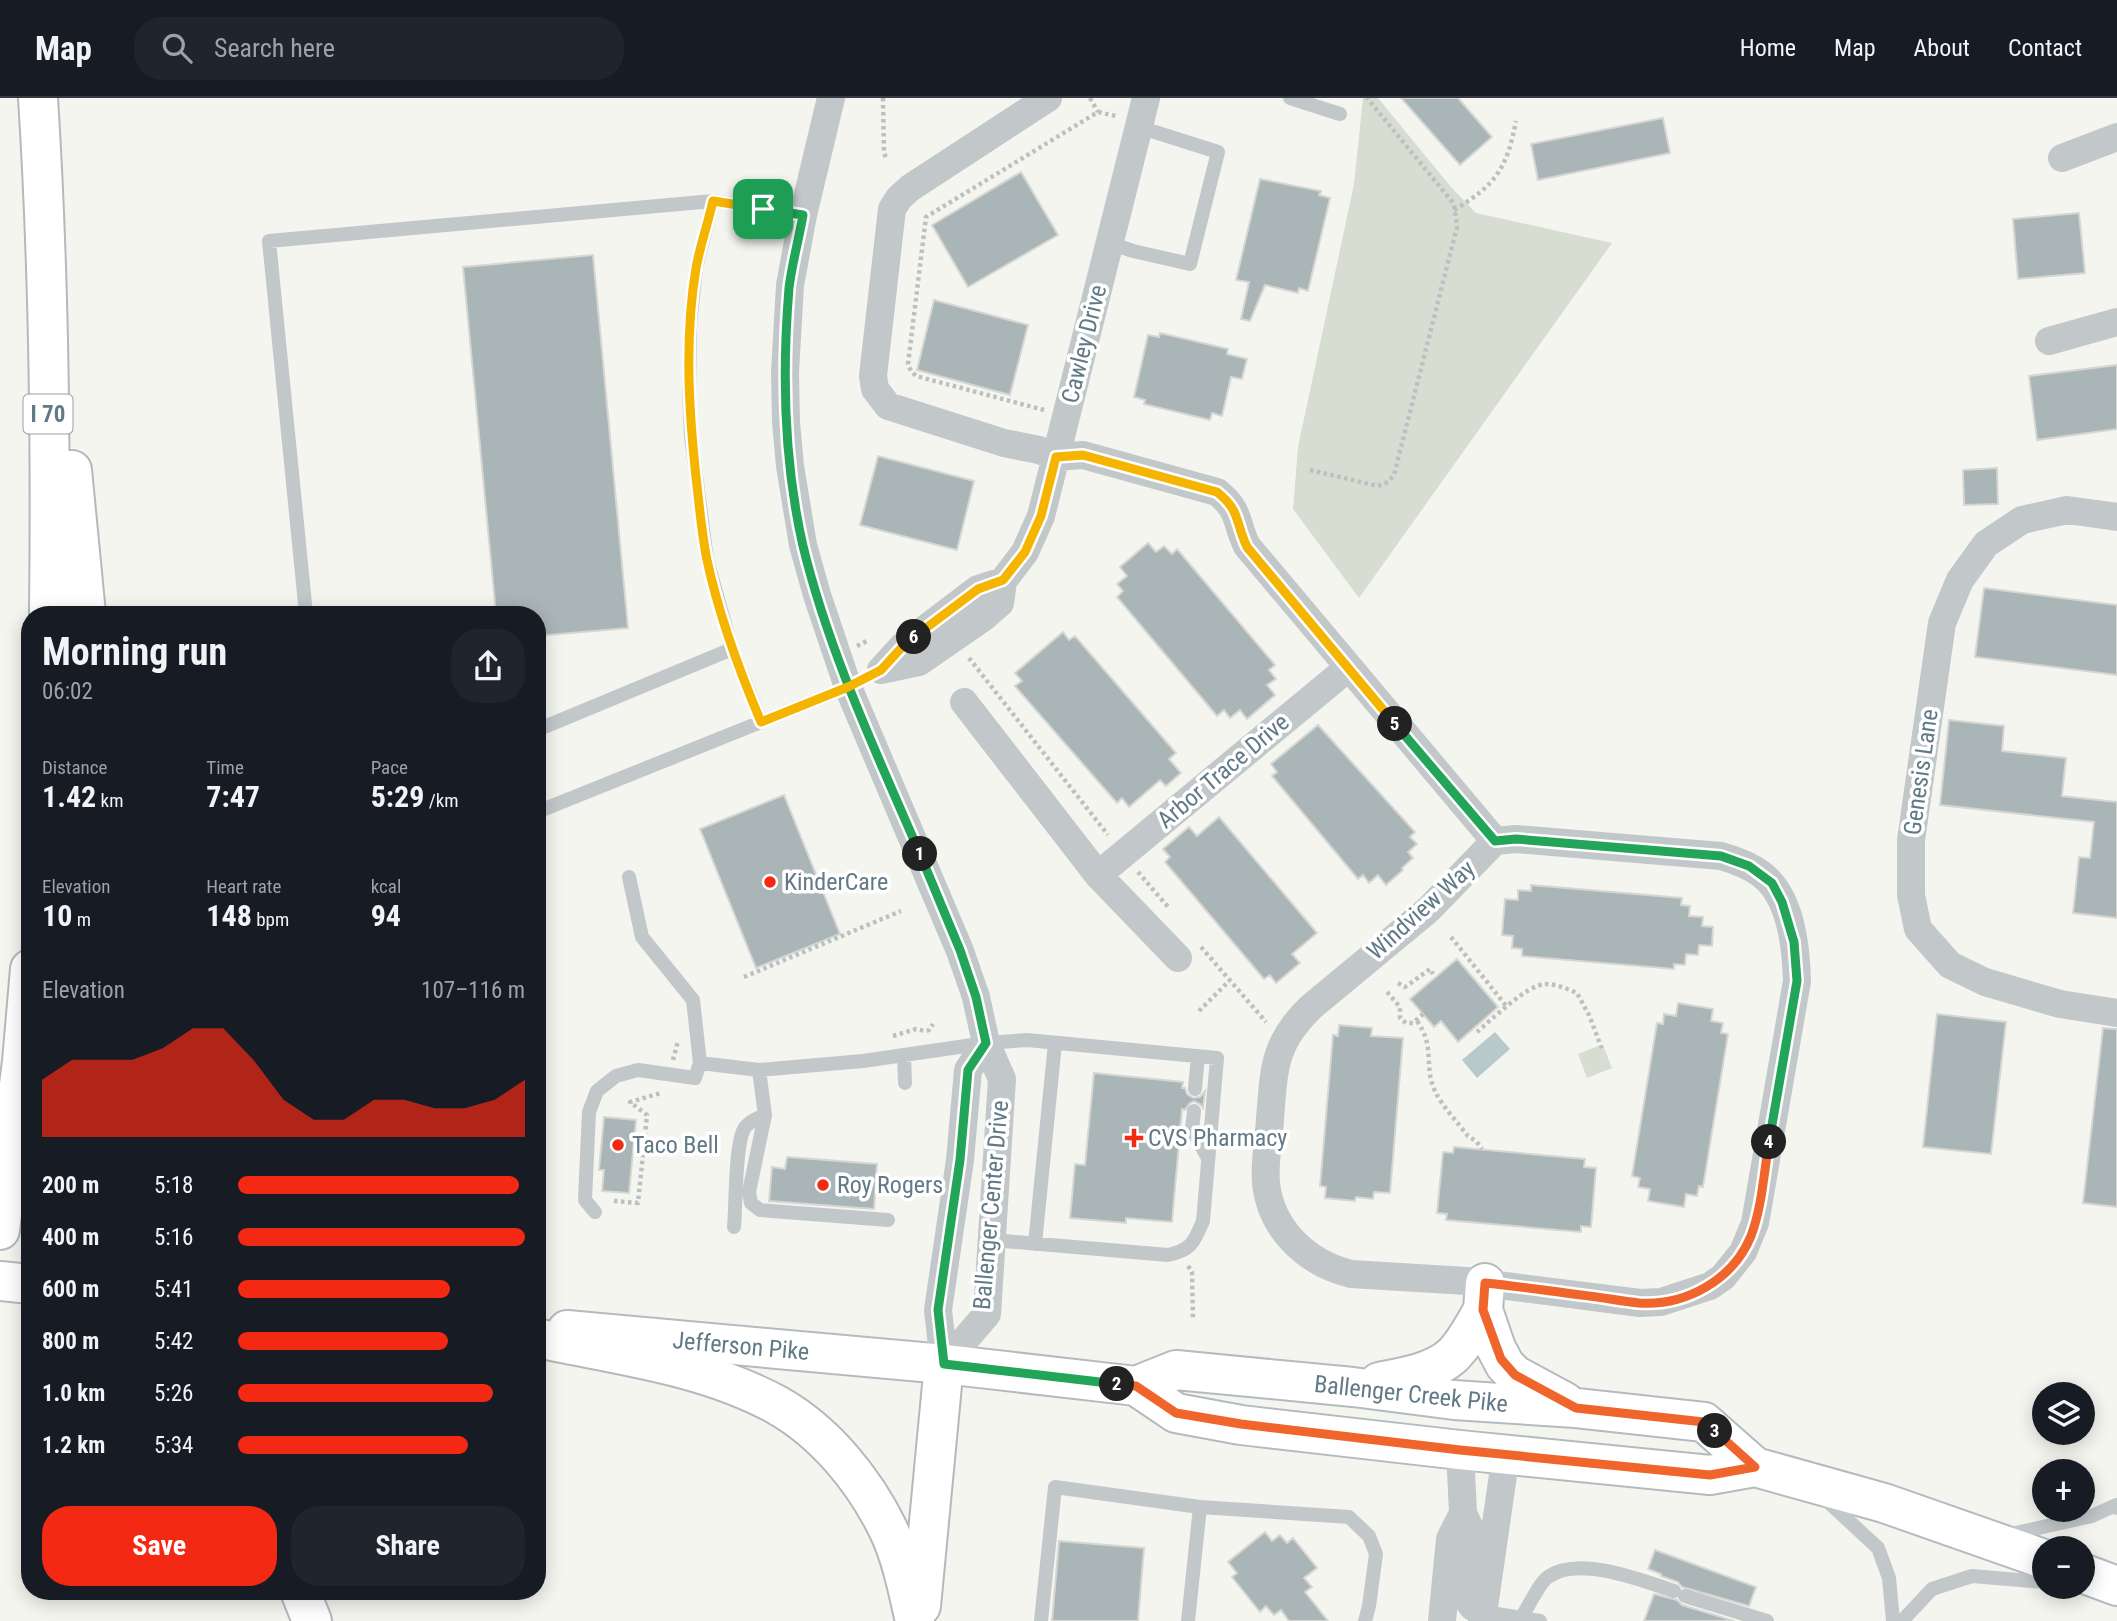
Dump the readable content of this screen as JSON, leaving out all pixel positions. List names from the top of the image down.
{
  "streets": {
    "main road": ["I 70", "Jefferson Pike", "Ballenger Creek Pike"],
    "street": [
      "Cawley Drive",
      "Arbor Trace Drive",
      "Genesis Lane",
      "Windview Way",
      "Ballenger Center Drive"
    ]
  },
  "crossings": [
    ["Cawley Drive", "Ballenger Center Drive"],
    ["Ballenger Center Drive", "Jefferson Pike"],
    ["Ballenger Center Drive", "Ballenger Creek Pike"],
    ["Jefferson Pike", "Ballenger Creek Pike"]
  ],
  "places": {
    "other": ["KinderCare", "Taco Bell", "Roy Rogers"],
    "health": ["CVS Pharmacy"]
  },
  "page": {
    "header": "Map",
    "search": "Search here",
    "nav": [
      "Home",
      "Map",
      "About",
      "Contact"
    ],
    "heading": ["Morning run", "06:02"],
    "pins": [
      "6",
      "5",
      "1",
      "4",
      "2",
      "3"
    ],
    "stats": [
      ["Distance", "1.42 km"],
      ["Time", "7:47"],
      ["Pace", "5:29 /km"],
      ["Elevation", "10 m"],
      ["Heart rate", "148 bpm"],
      ["kcal", "94"]
    ],
    "chart": ["Elevation", "107–116 m"],
    "list": [
      {
        "name": "200 m",
        "note": "5:18"
      },
      {
        "name": "400 m",
        "note": "5:16"
      },
      {
        "name": "600 m",
        "note": "5:41"
      },
      {
        "name": "800 m",
        "note": "5:42"
      },
      {
        "name": "1.0 km",
        "note": "5:26"
      },
      {
        "name": "1.2 km",
        "note": "5:34"
      }
    ],
    "map_buttons": ["+", "−"],
    "buttons": ["Save", "Share"]
  }
}
